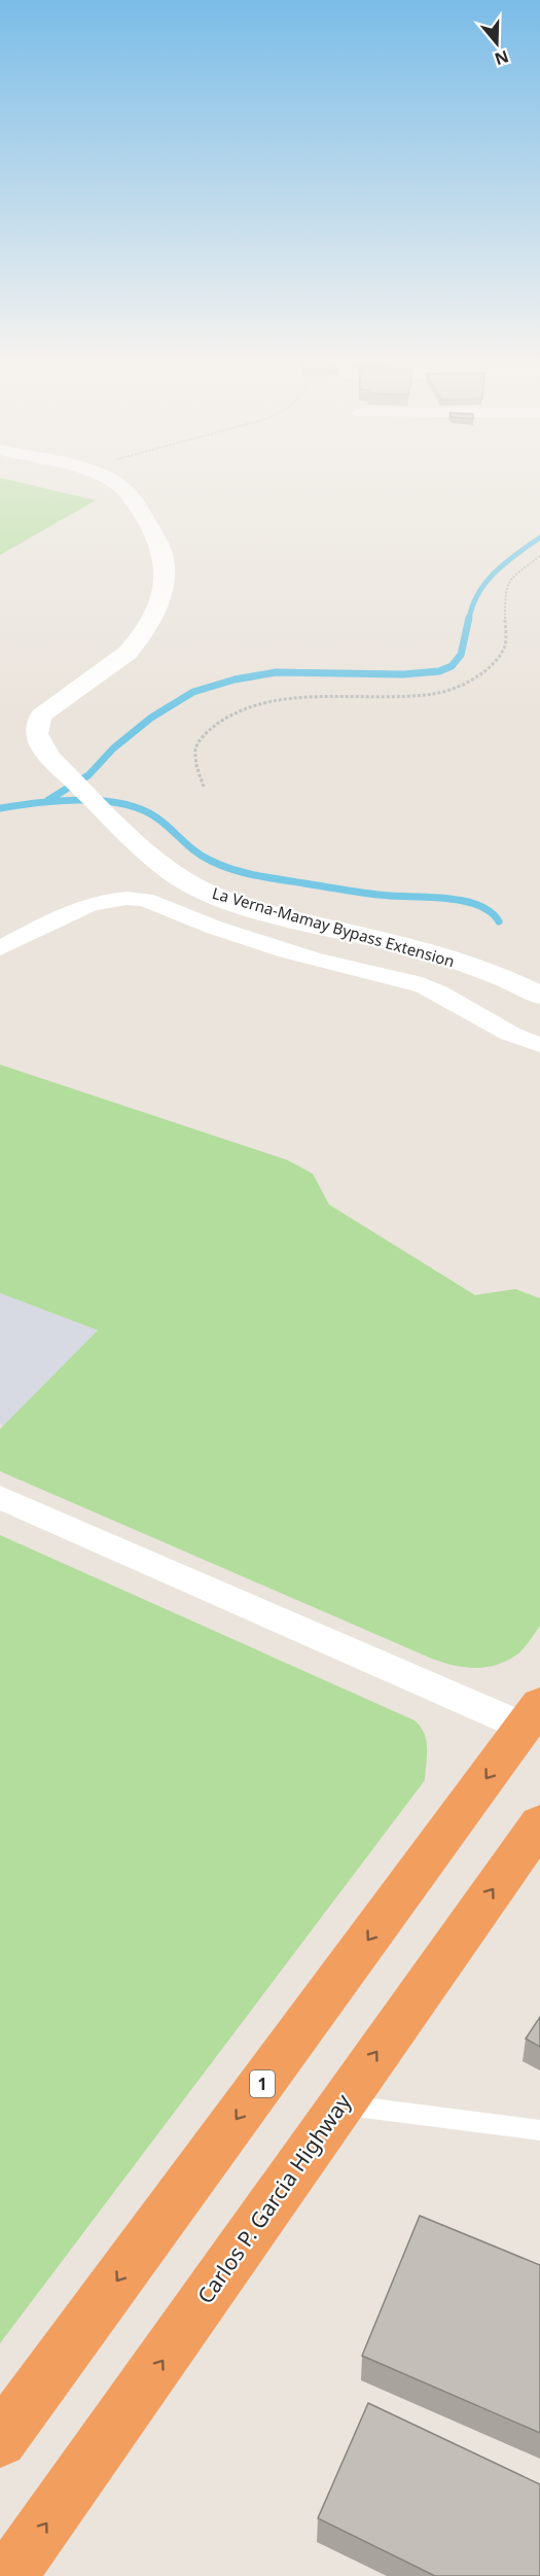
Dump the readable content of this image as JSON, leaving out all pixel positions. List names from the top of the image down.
{
  "streets": {
    "highway": ["1", "Carlos P. Garcia Highway"],
    "main road": ["La Verna-Mamay Bypass Extension"]
  },
  "north": "bottom"
}
